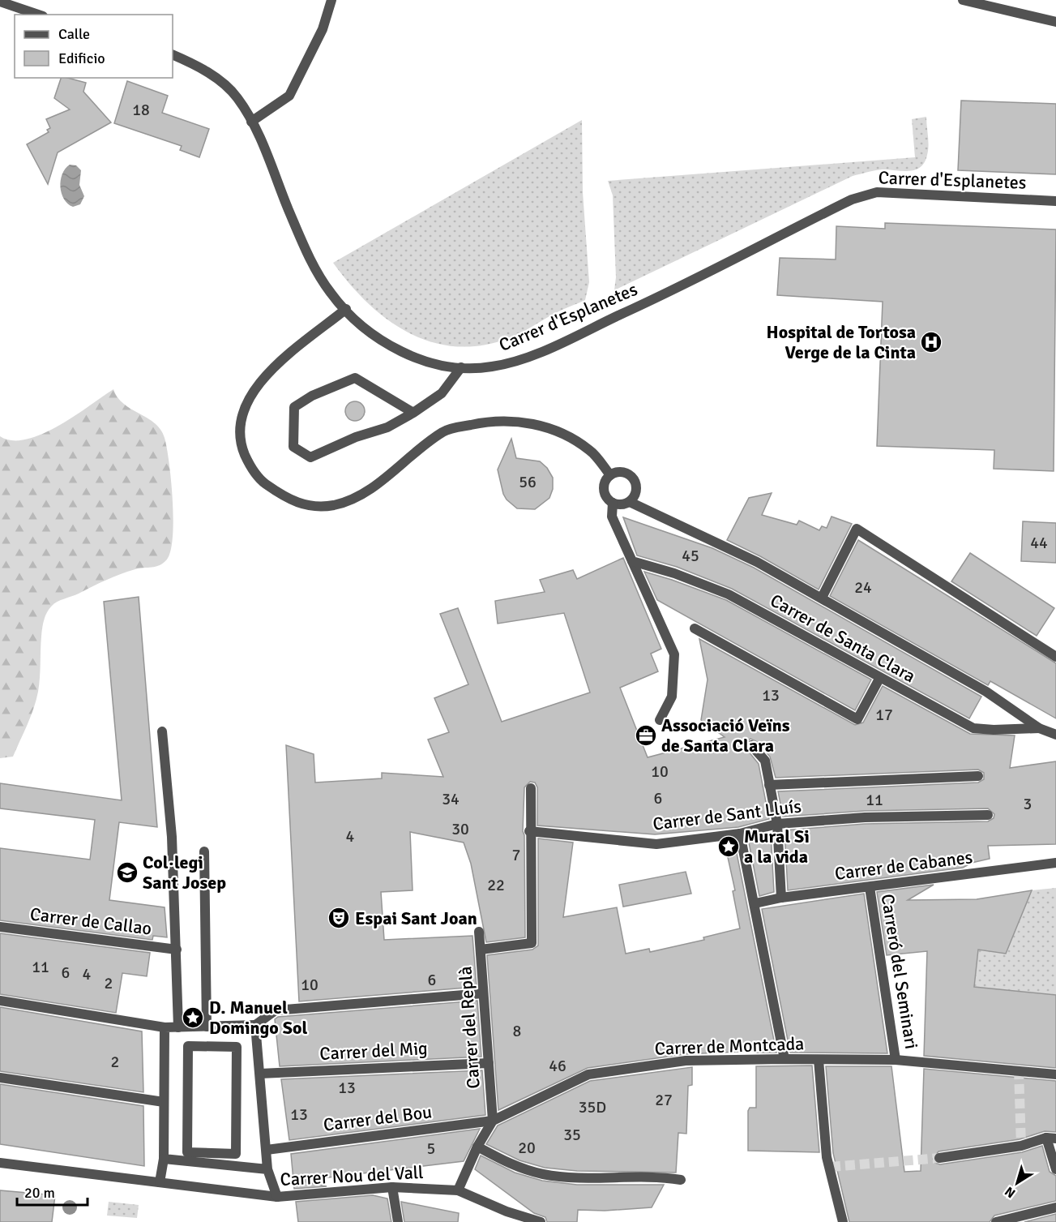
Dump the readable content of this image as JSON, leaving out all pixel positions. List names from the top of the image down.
{
  "streets": {
    "street": [
      "Carrer d'Esplanetes",
      "Carrer de Santa Clara",
      "Carrer de Sant Lluís",
      "Carrer de Cabanes",
      "Carrer de Callao",
      "Carreró del Seminari",
      "Carrer del Replà",
      "Carrer de Montcada",
      "Carrer del Mig",
      "Carrer del Bou",
      "Carrer Nou del Vall"
    ]
  },
  "crossings": [
    ["Carrer de Cabanes", "Carreró del Seminari"],
    ["Carreró del Seminari", "Carrer de Montcada"],
    ["Carrer del Replà", "Carrer de Montcada"],
    ["Carrer del Replà", "Carrer del Mig"],
    ["Carrer del Replà", "Carrer del Bou"],
    ["Carrer de Montcada", "Carrer del Bou"]
  ],
  "places": {
    "hospital": ["Hospital de Tortosa Verge de la Cinta"],
    "office": ["Associació Veïns de Santa Clara"],
    "place": ["Mural Si a la vida", "D. Manuel Domingo Sol"],
    "school or university": ["Col·legi Sant Josep"],
    "theatre": ["Espai Sant Joan"]
  },
  "house_numbers": [
    "18",
    "56",
    "44",
    "45",
    "24",
    "13",
    "17",
    "10",
    "6",
    "34",
    "11",
    "3",
    "30",
    "4",
    "7",
    "22",
    "11",
    "6",
    "4",
    "6",
    "2",
    "10",
    "8",
    "2",
    "46",
    "13",
    "27",
    "35D",
    "13",
    "35",
    "20",
    "5"
  ],
  "legend": ["Calle", "Edificio"],
  "scale_bar": "20 m",
  "north": "bottom left"
}
